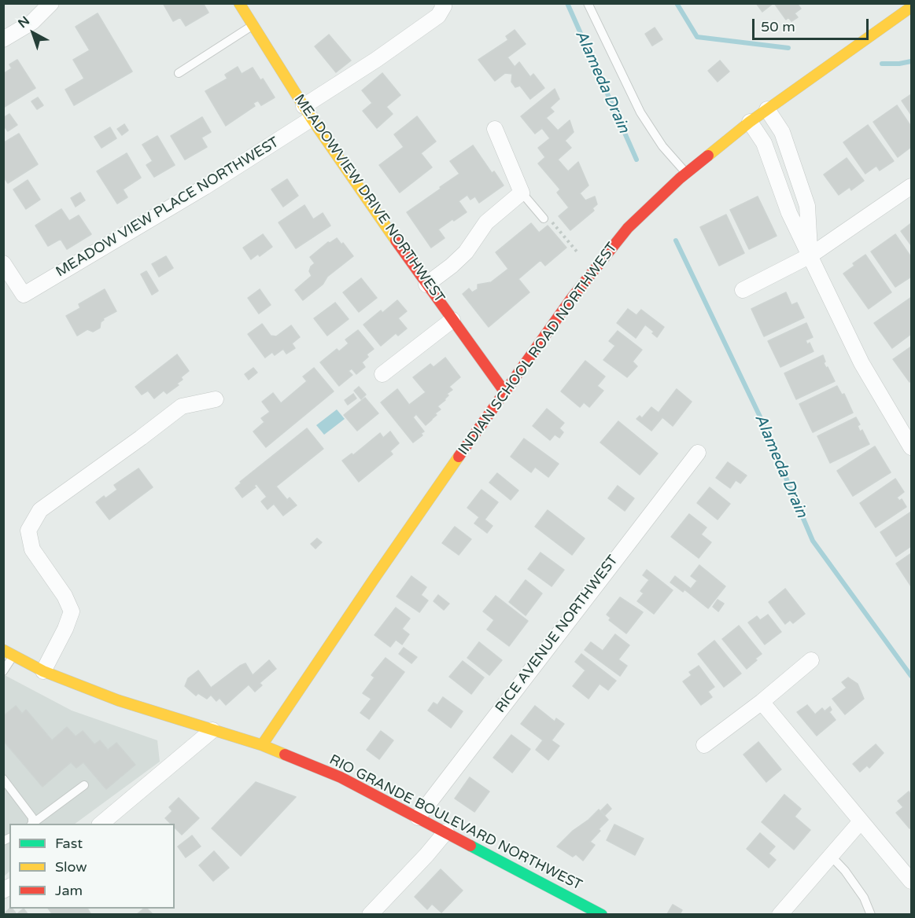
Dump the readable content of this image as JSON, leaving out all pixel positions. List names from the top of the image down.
{
  "streets": {
    "main road": ["MEADOWVIEW DRIVE NORTHWEST", "INDIAN SCHOOL ROAD NORTHWEST", "RIO GRANDE BOULEVARD NORTHWEST"],
    "street": ["MEADOW VIEW PLACE NORTHWEST", "RICE AVENUE NORTHWEST"]
  },
  "crossings": [
    ["MEADOWVIEW DRIVE NORTHWEST", "MEADOW VIEW PLACE NORTHWEST"],
    ["MEADOWVIEW DRIVE NORTHWEST", "INDIAN SCHOOL ROAD NORTHWEST"],
    ["INDIAN SCHOOL ROAD NORTHWEST", "RIO GRANDE BOULEVARD NORTHWEST"],
    ["RICE AVENUE NORTHWEST", "RIO GRANDE BOULEVARD NORTHWEST"]
  ],
  "water": ["Alameda Drain"],
  "legend": ["Fast", "Slow", "Jam"],
  "scale_bar": "50 m",
  "north": "top left"
}
